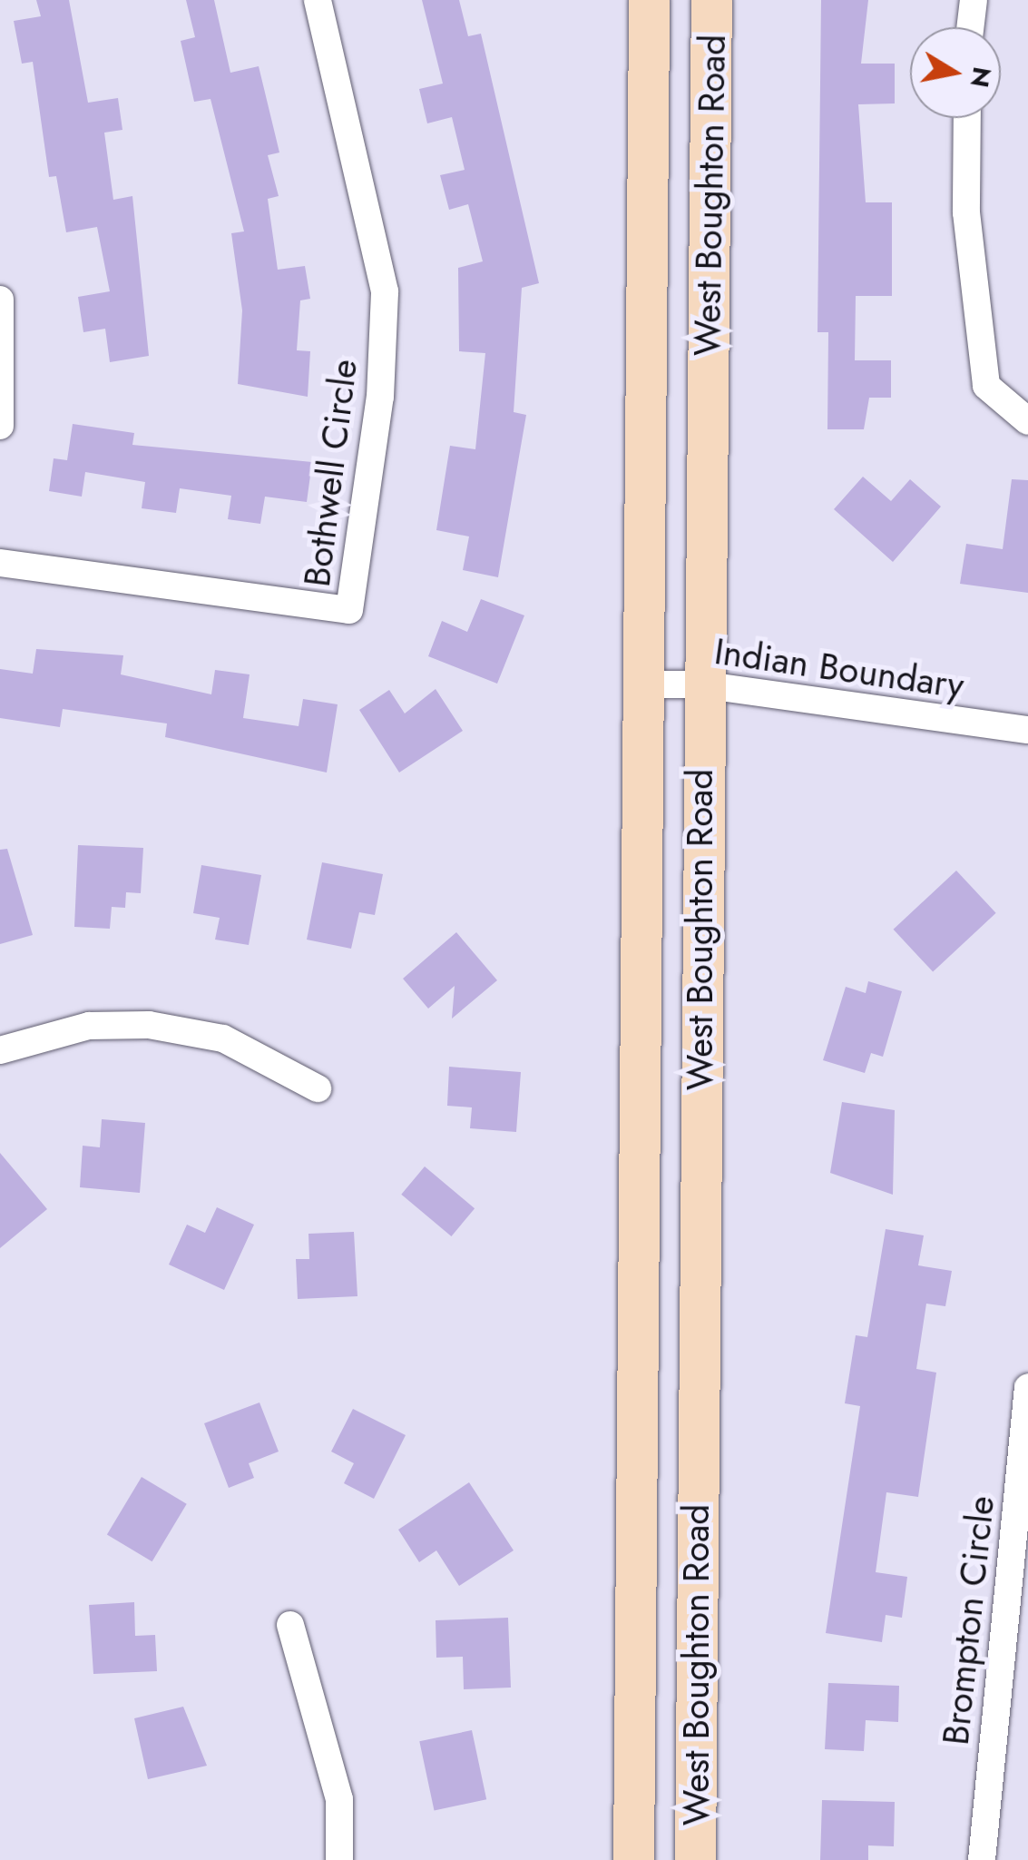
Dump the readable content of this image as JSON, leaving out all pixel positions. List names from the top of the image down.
{
  "streets": {
    "main road": ["West Boughton Road"],
    "street": ["Bothwell Circle", "Indian Boundary", "Brompton Circle"]
  },
  "crossings": [
    ["West Boughton Road", "Indian Boundary"]
  ],
  "north": "right"
}
